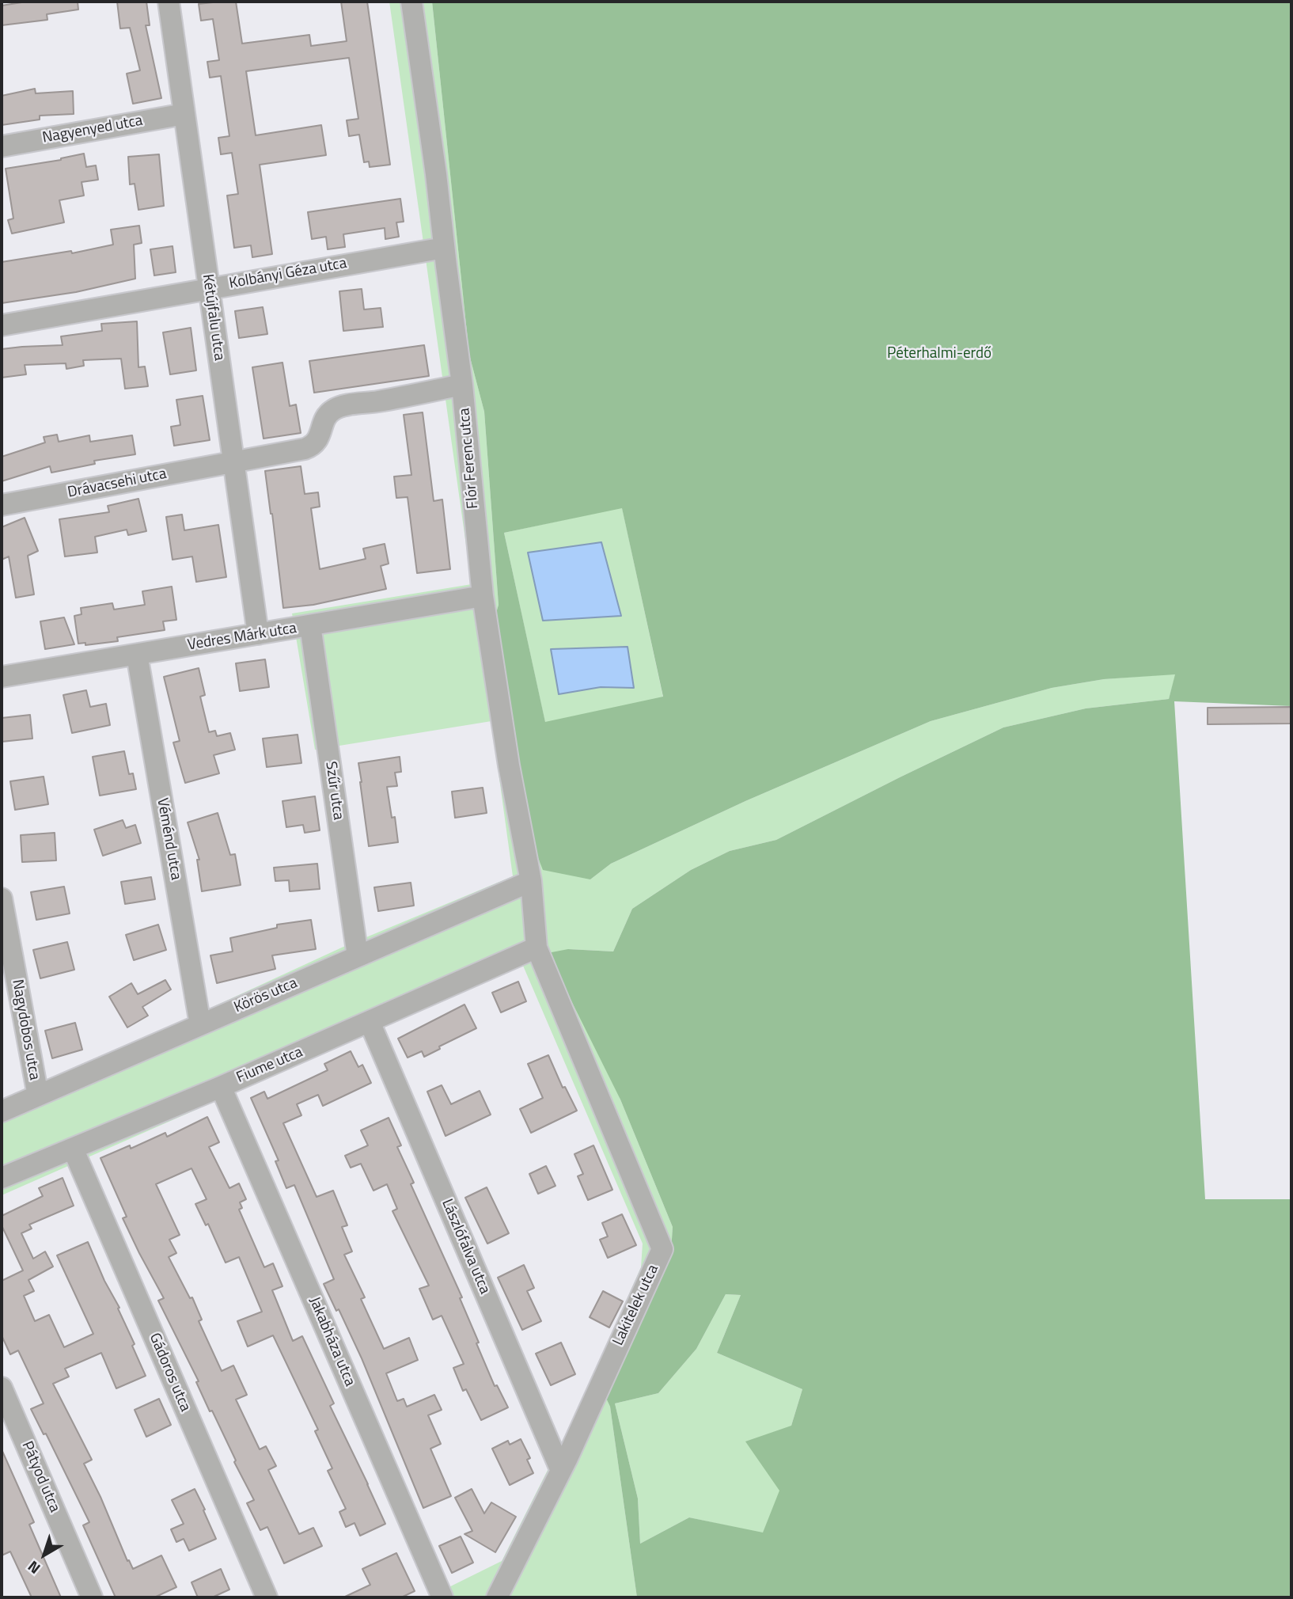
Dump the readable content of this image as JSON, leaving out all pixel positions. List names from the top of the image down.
{
  "streets": {
    "street": [
      "Nagyenyed utca",
      "Kolbányi Géza utca",
      "Kétújfalu utca",
      "Flór Ferenc utca",
      "Drávacsehi utca",
      "Vedres Márk utca",
      "Szűr utca",
      "Véménd utca",
      "Körös utca",
      "Nagydobos utca",
      "Fiume utca",
      "Lászlófalva utca",
      "Lakitelek utca",
      "Jakabháza utca",
      "Gádoros utca",
      "Pátyod utca"
    ]
  },
  "crossings": [
    ["Nagyenyed utca", "Kétújfalu utca"],
    ["Kolbányi Géza utca", "Kétújfalu utca"],
    ["Kolbányi Géza utca", "Flór Ferenc utca"],
    ["Kétújfalu utca", "Drávacsehi utca"],
    ["Kétújfalu utca", "Vedres Márk utca"],
    ["Flór Ferenc utca", "Drávacsehi utca"],
    ["Flór Ferenc utca", "Vedres Márk utca"],
    ["Flór Ferenc utca", "Körös utca"],
    ["Flór Ferenc utca", "Lakitelek utca"],
    ["Vedres Márk utca", "Szűr utca"],
    ["Vedres Márk utca", "Véménd utca"],
    ["Szűr utca", "Körös utca"],
    ["Véménd utca", "Körös utca"],
    ["Körös utca", "Nagydobos utca"],
    ["Fiume utca", "Lászlófalva utca"],
    ["Fiume utca", "Lakitelek utca"],
    ["Fiume utca", "Jakabháza utca"],
    ["Fiume utca", "Gádoros utca"],
    ["Lászlófalva utca", "Lakitelek utca"]
  ],
  "parks": ["Péterhalmi-erdő"],
  "north": "bottom left"
}
